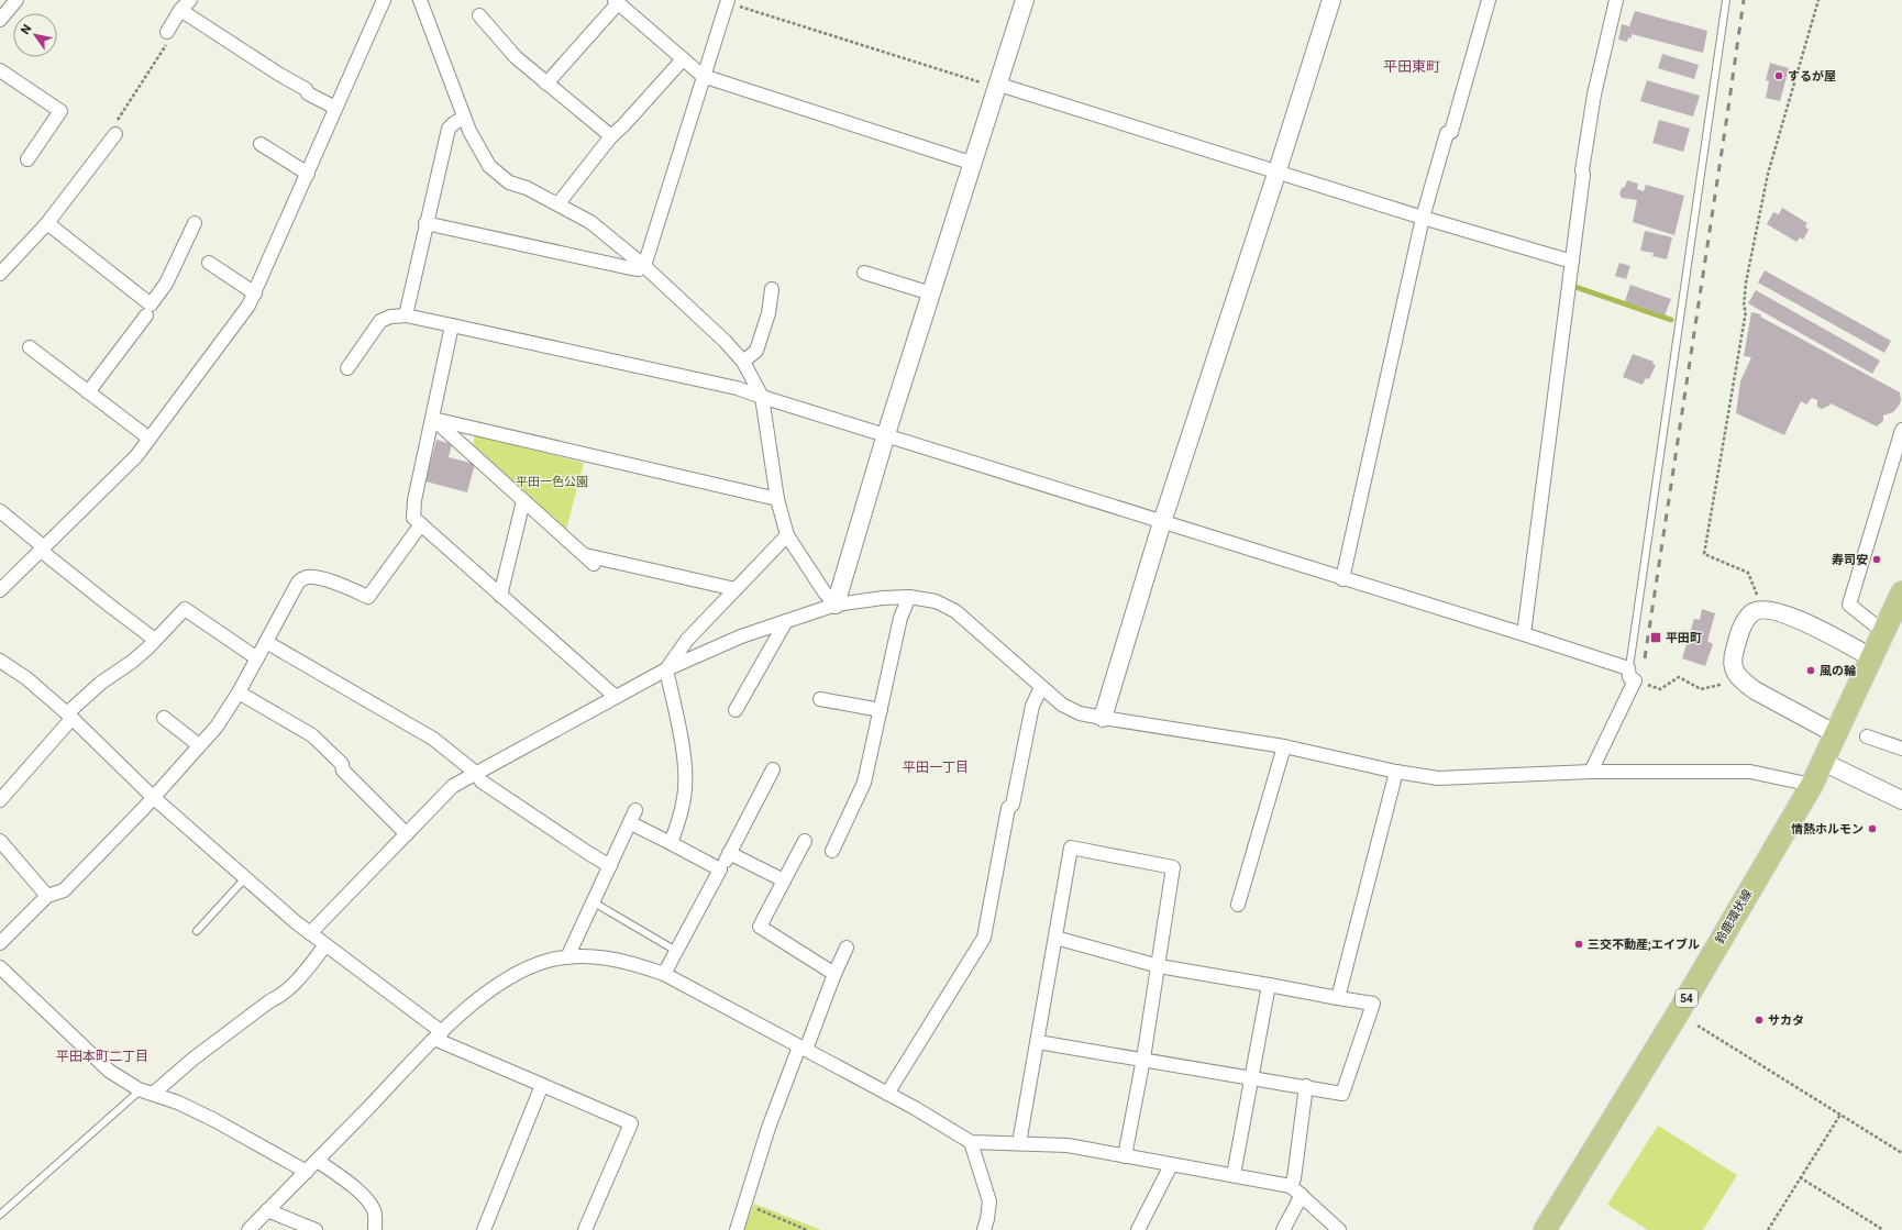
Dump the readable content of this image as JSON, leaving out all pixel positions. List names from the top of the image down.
{
  "streets": {
    "main road": ["鈴鹿環状線", "54"]
  },
  "districts": ["平田東町", "平田一丁目", "平田本町二丁目"],
  "parks": ["平田一色公園"],
  "places": {
    "other": [
      "するが屋",
      "寿司安",
      "風の輪",
      "情熱ホルモン",
      "三交不動産;エイブル",
      "サカタ"
    ],
    "transit": ["平田町"]
  },
  "north": "top left"
}
